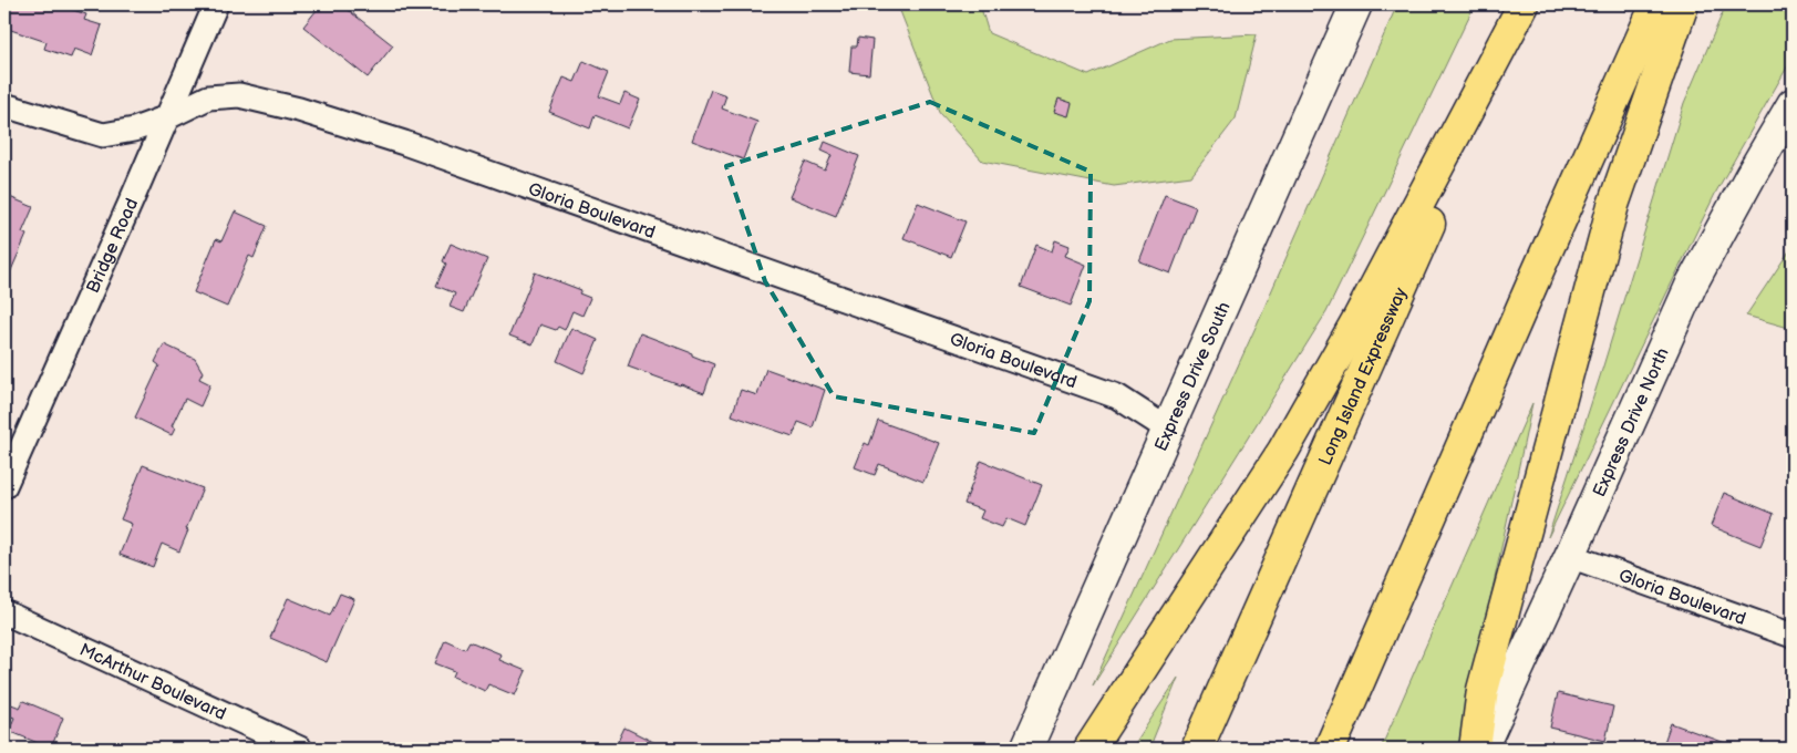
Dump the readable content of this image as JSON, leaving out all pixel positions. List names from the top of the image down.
{
  "streets": {
    "highway": ["Long Island Expressway"],
    "main road": ["Express Drive South", "Express Drive North"],
    "street": ["Gloria Boulevard", "Bridge Road", "McArthur Boulevard"]
  },
  "crossings": [
    ["Gloria Boulevard", "Bridge Road"],
    ["Gloria Boulevard", "Express Drive South"],
    ["Gloria Boulevard", "Express Drive North"]
  ]
}
